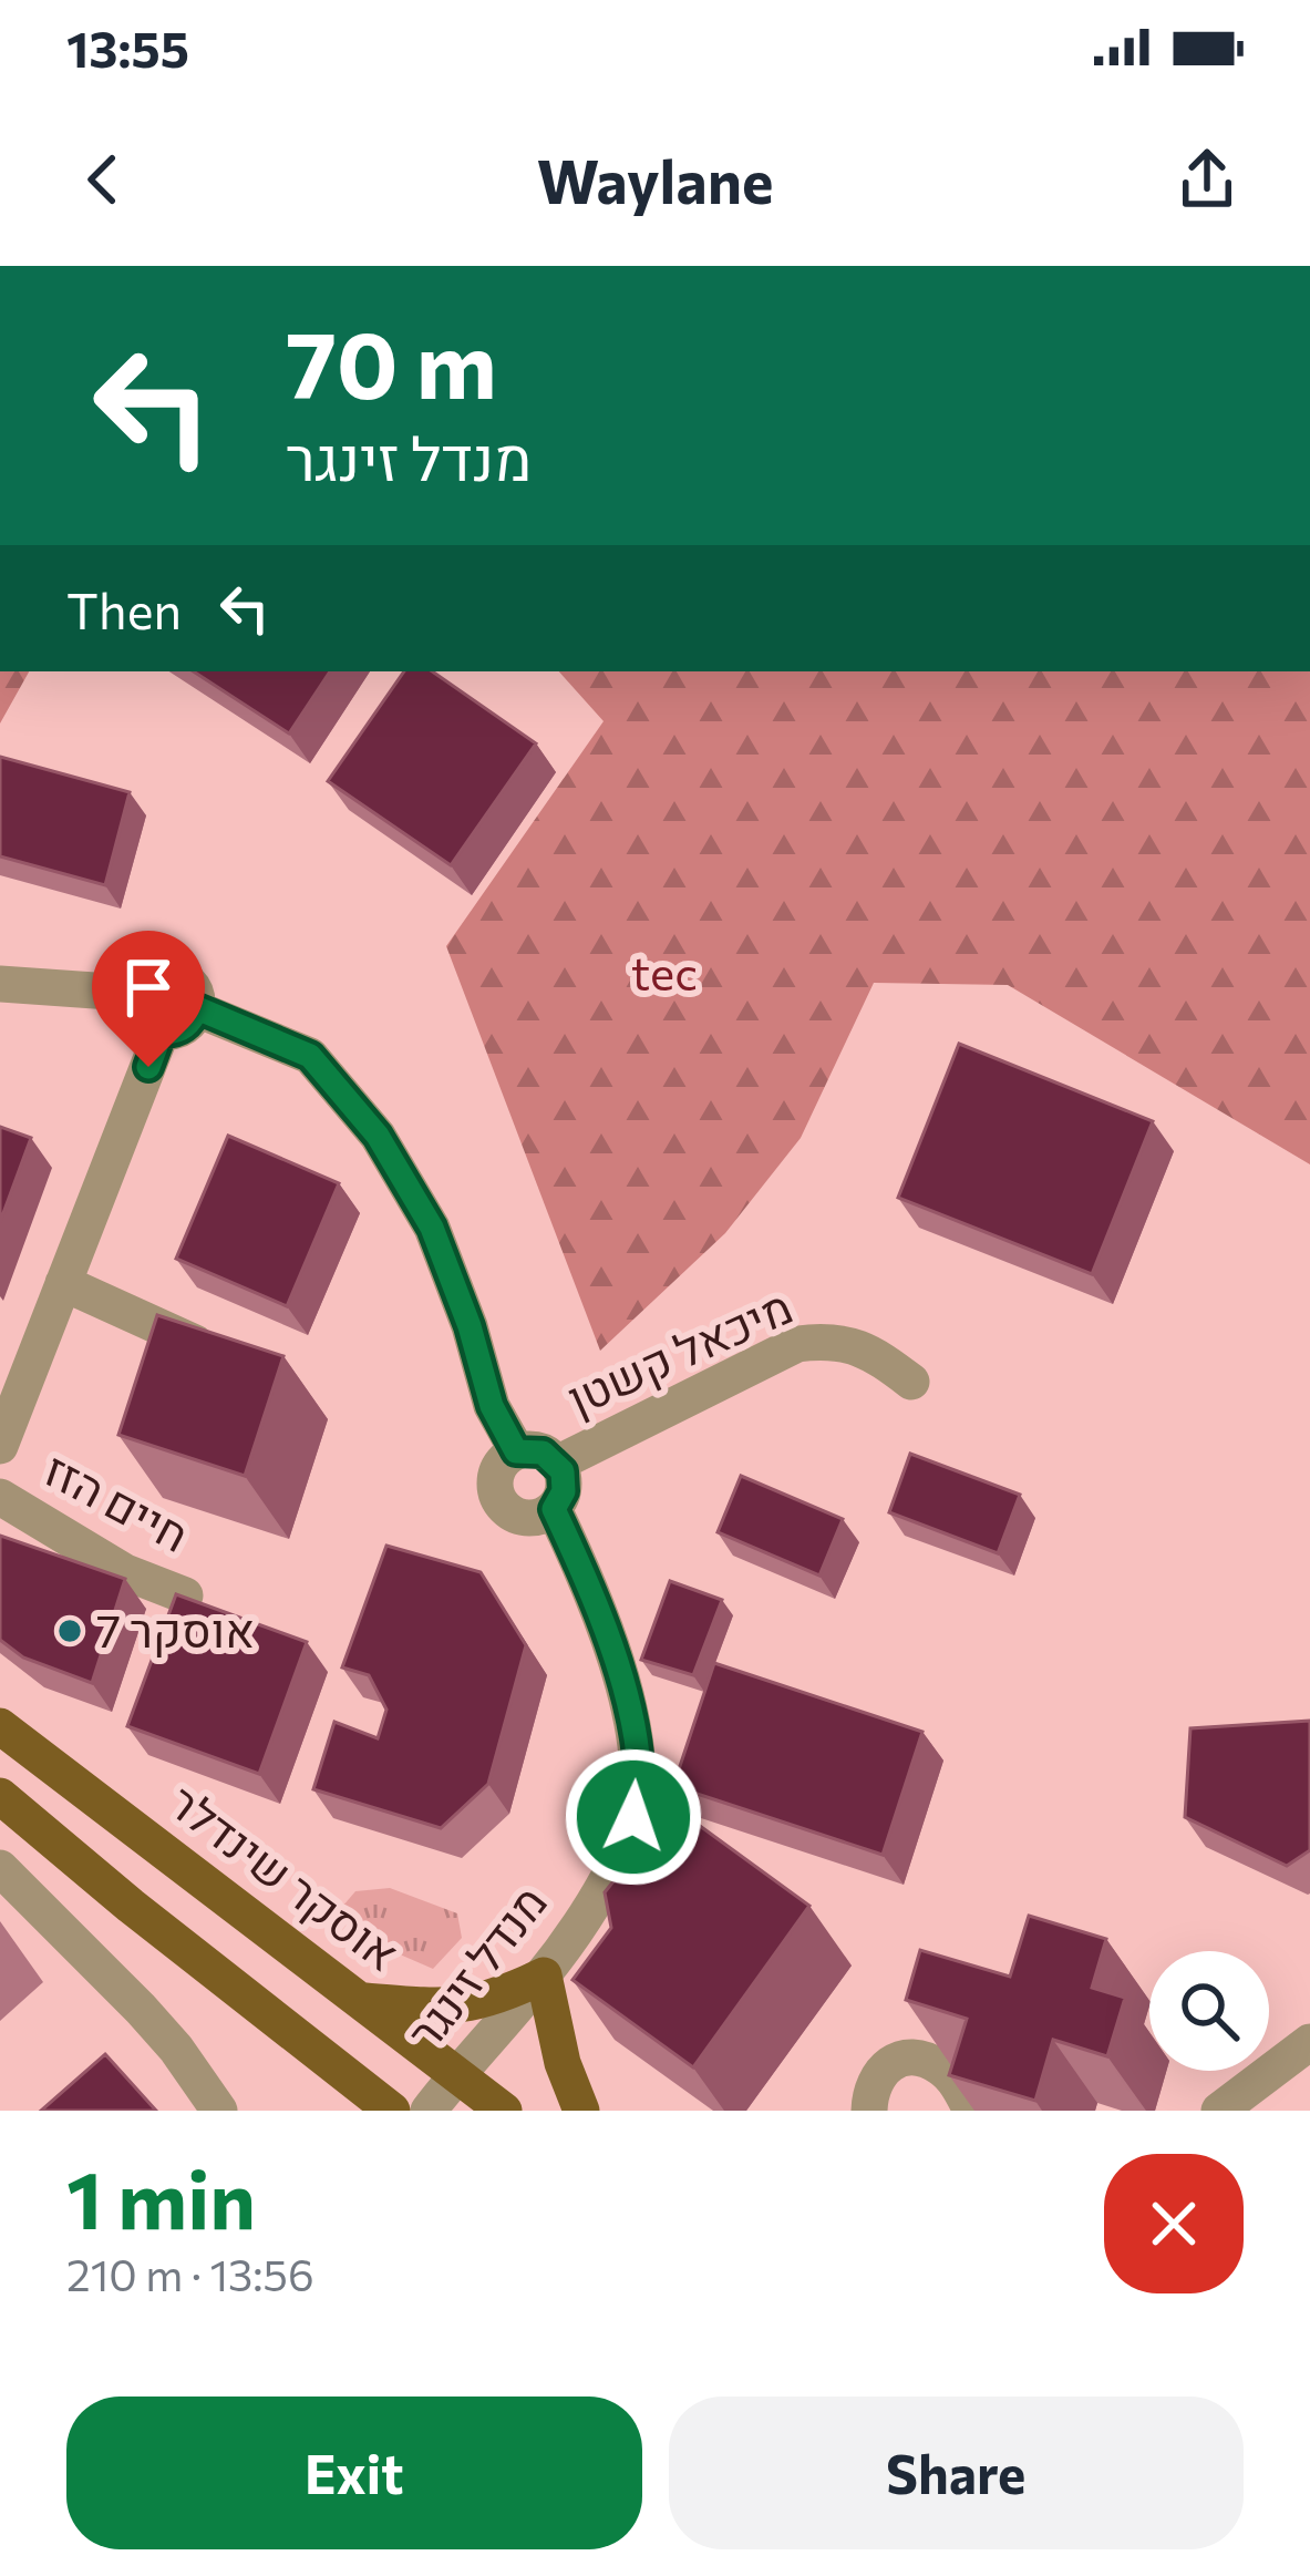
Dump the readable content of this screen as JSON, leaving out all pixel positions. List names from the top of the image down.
{
  "streets": {
    "main road": ["אוסקר שינדלר"],
    "street": ["מיכאל קשטן", "חיים הזז", "מנדל זינגר"]
  },
  "crossings": [
    ["מיכאל קשטן", "מנדל זינגר"],
    ["אוסקר שינדלר", "מנדל זינגר"]
  ],
  "parks": ["tec"],
  "places": ["אוסקר 7"],
  "page": {
    "status": "13:55",
    "header": "Waylane",
    "turn": ["70 m", "מנדל זינגר"],
    "then": "Then",
    "heading": ["1 min", "210 m · 13:56"],
    "buttons": ["Exit", "Share"]
  }
}
